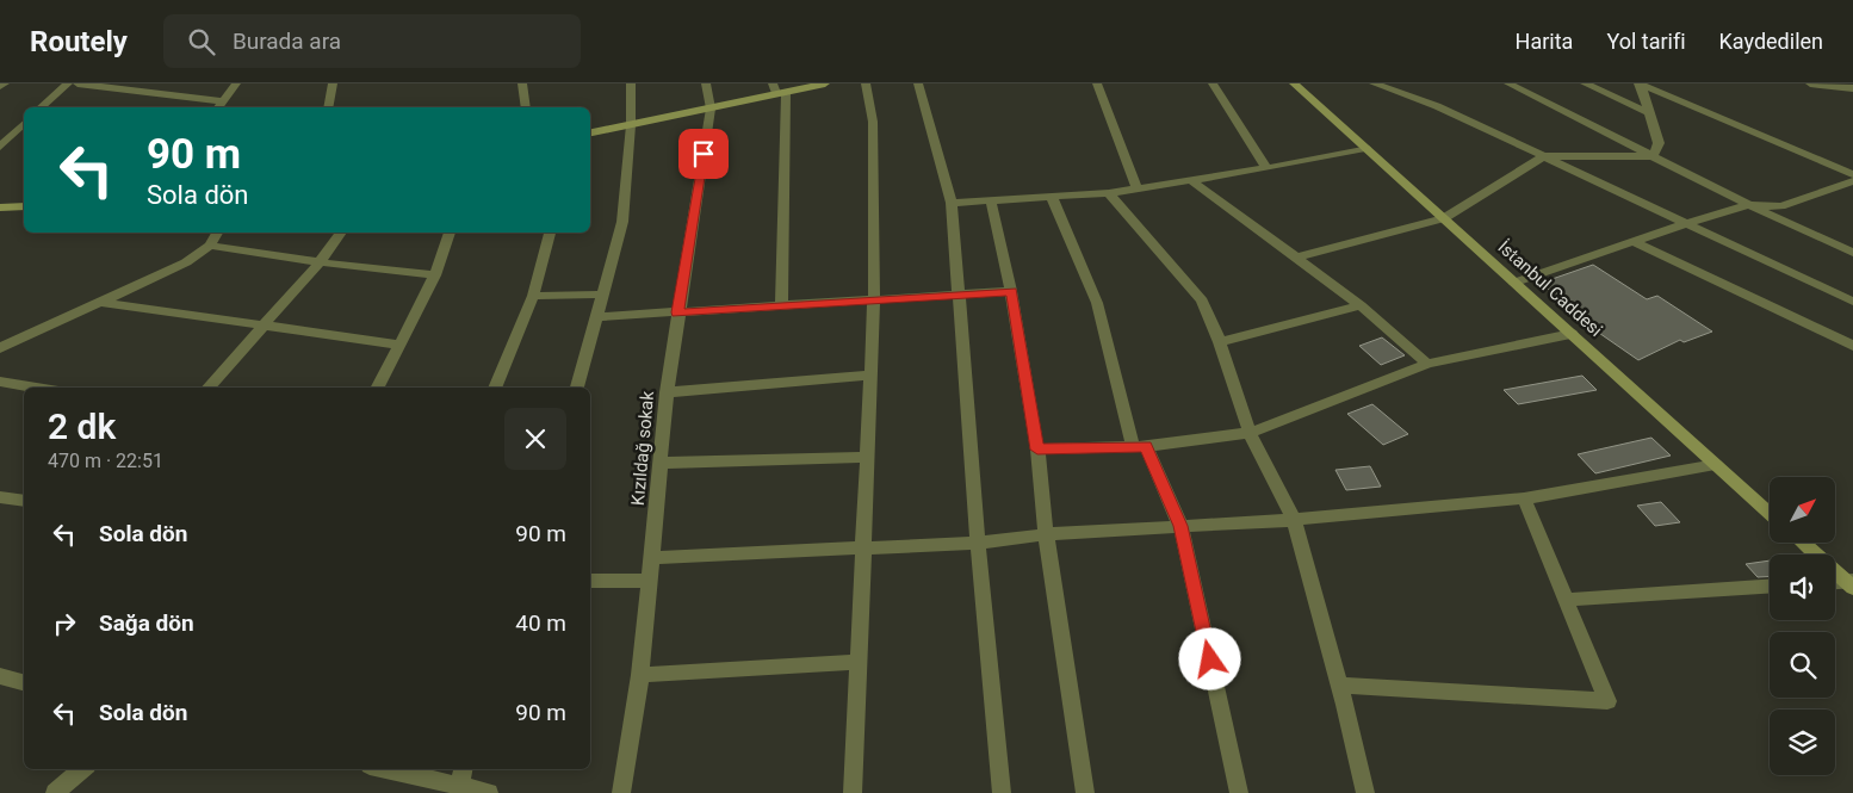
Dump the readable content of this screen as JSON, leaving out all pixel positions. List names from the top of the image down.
{
  "streets": {
    "street": ["İstanbul Caddesi", "Kızıldağ sokak"]
  },
  "north": "top right",
  "page": {
    "header": "Routely",
    "search": "Burada ara",
    "nav": ["Harita", "Yol tarifi", "Kaydedilen"],
    "turn": ["90 m", "Sola dön"],
    "heading": ["2 dk", "470 m · 22:51"],
    "list": [
      {
        "name": "Sola dön",
        "value": "90 m"
      },
      {
        "name": "Sağa dön",
        "value": "40 m"
      },
      {
        "name": "Sola dön",
        "value": "90 m"
      }
    ]
  }
}
